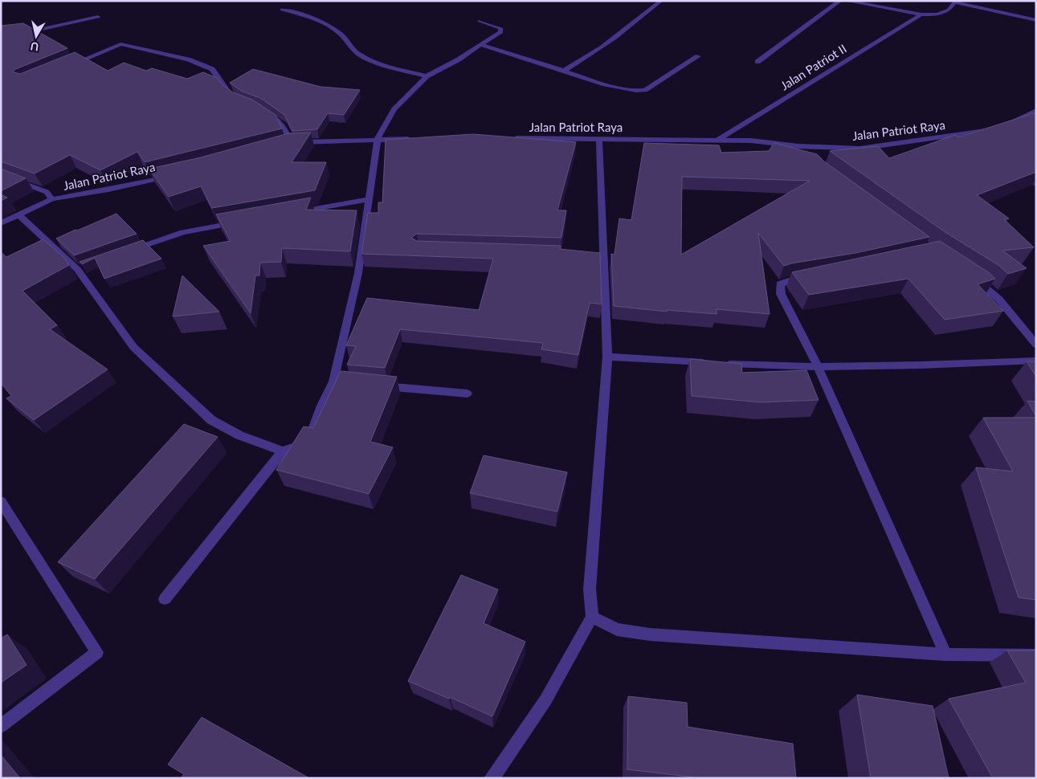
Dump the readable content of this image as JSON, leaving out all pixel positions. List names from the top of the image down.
{
  "streets": {
    "street": ["Jalan Patriot II", "Jalan Patriot Raya"]
  },
  "crossings": [
    ["Jalan Patriot II", "Jalan Patriot Raya"]
  ],
  "north": "bottom"
}
